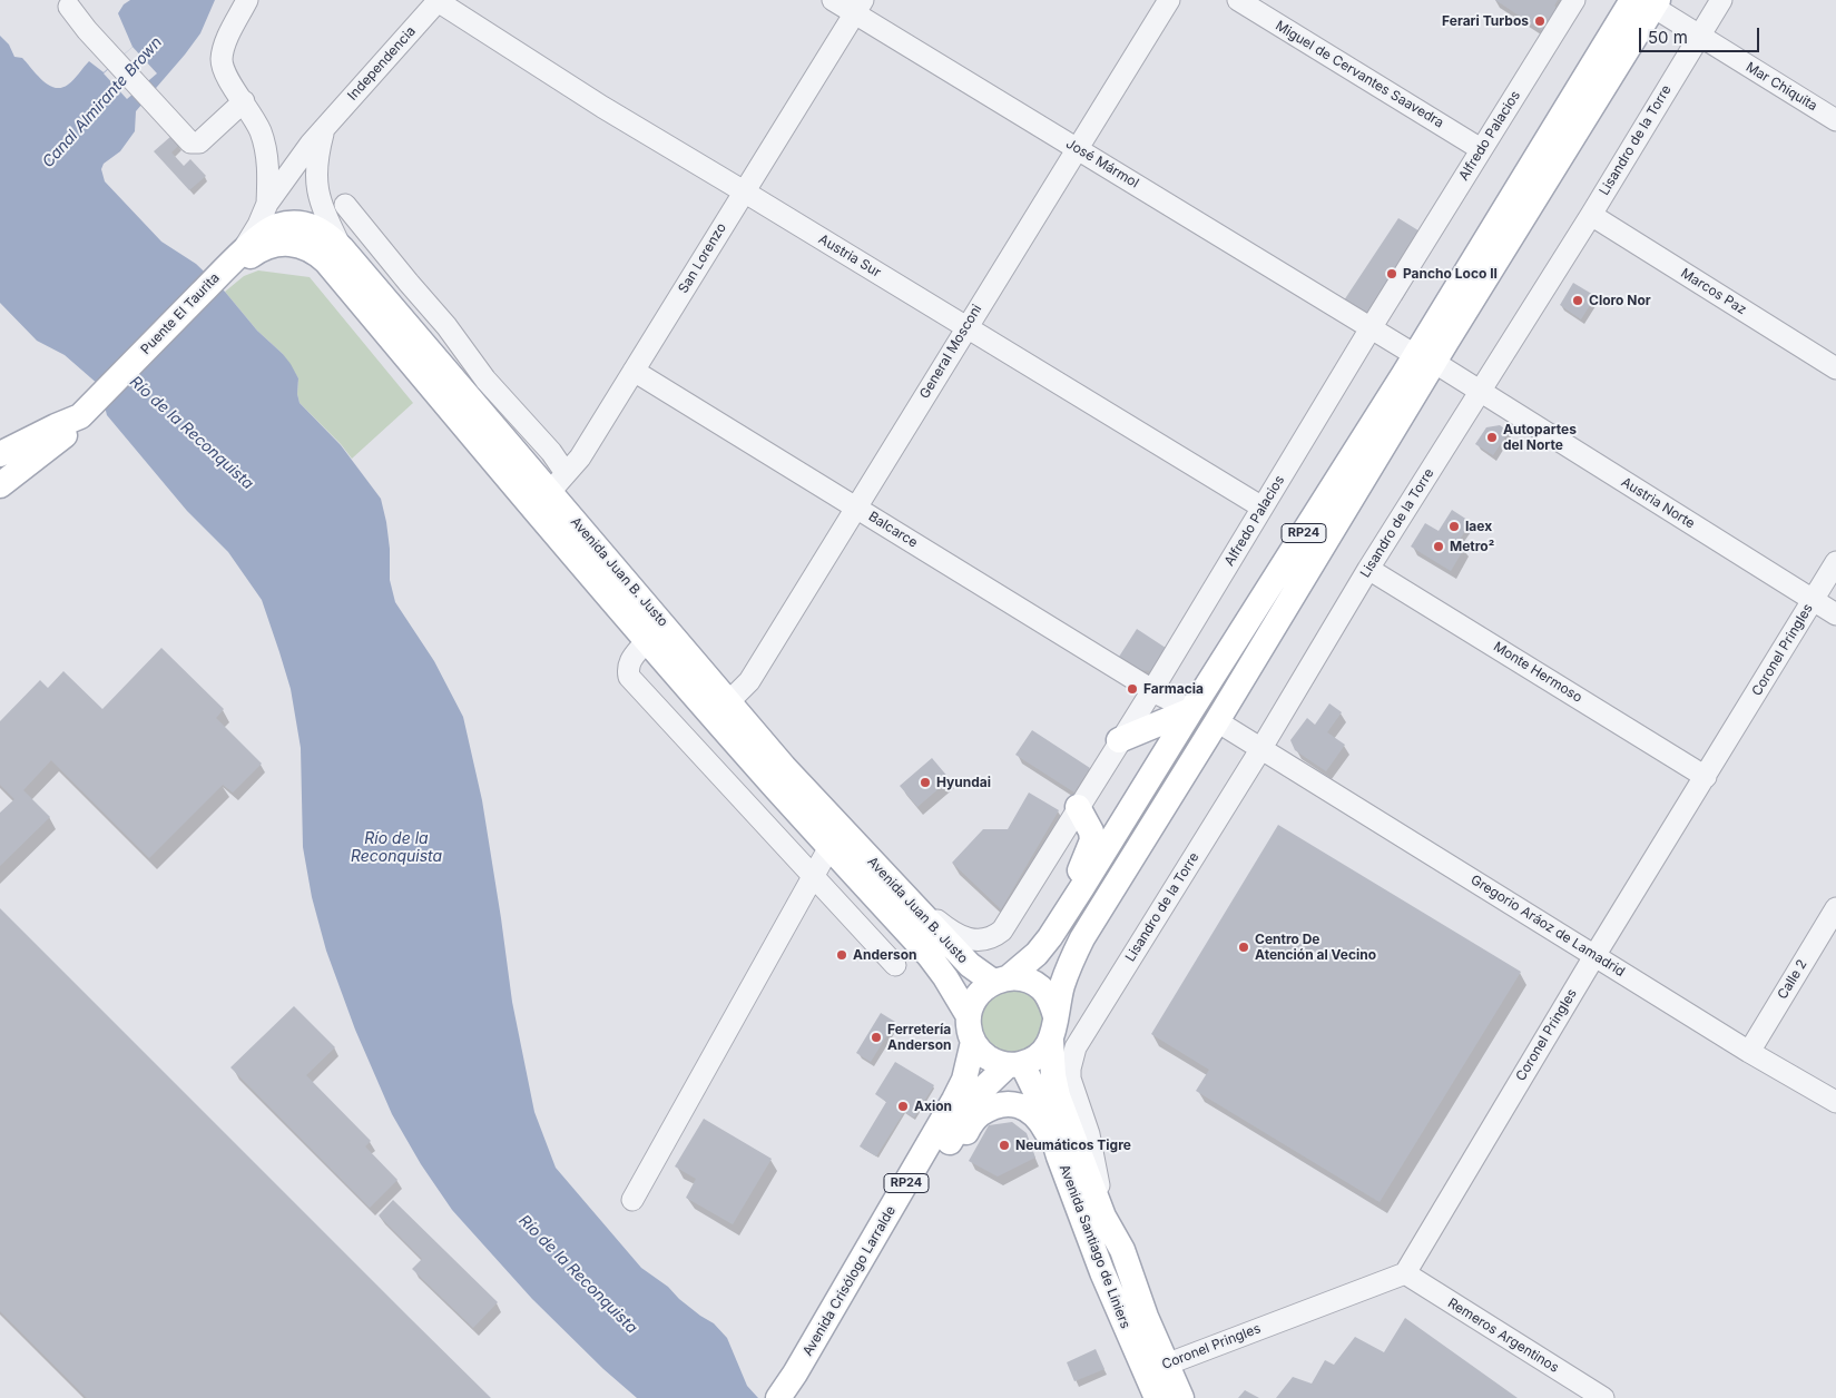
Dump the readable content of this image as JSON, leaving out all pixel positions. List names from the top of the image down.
{
  "streets": {
    "main road": [
      "Puente El Taurita",
      "RP24",
      "Avenida Juan B. Justo",
      "Avenida Santiago de Liniers",
      "Avenida Crisólogo Larralde"
    ],
    "street": [
      "Independencia",
      "Miguel de Cervantes Saavedra",
      "Mar Chiquita",
      "Alfredo Palacios",
      "Lisandro de la Torre",
      "José Mármol",
      "Austria Sur",
      "San Lorenzo",
      "Marcos Paz",
      "General Mosconi",
      "Austria Norte",
      "Balcarce",
      "Coronel Pringles",
      "Monte Hermoso",
      "Gregorio Aráoz de Lamadrid",
      "Calle 2",
      "Remeros Argentinos"
    ]
  },
  "crossings": [
    ["Independencia", "Austria Sur"],
    ["Miguel de Cervantes Saavedra", "Alfredo Palacios"],
    ["Mar Chiquita", "Lisandro de la Torre"],
    ["Mar Chiquita", "RP24"],
    ["Alfredo Palacios", "José Mármol"],
    ["Alfredo Palacios", "Austria Sur"],
    ["Alfredo Palacios", "Balcarce"],
    ["Alfredo Palacios", "Avenida Juan B. Justo"],
    ["Lisandro de la Torre", "Marcos Paz"],
    ["Lisandro de la Torre", "Austria Norte"],
    ["Lisandro de la Torre", "Monte Hermoso"],
    ["Lisandro de la Torre", "Gregorio Aráoz de Lamadrid"],
    ["Lisandro de la Torre", "Avenida Santiago de Liniers"],
    ["José Mármol", "San Lorenzo"],
    ["José Mármol", "General Mosconi"],
    ["José Mármol", "Austria Norte"],
    ["José Mármol", "RP24"],
    ["Austria Sur", "San Lorenzo"],
    ["Austria Sur", "General Mosconi"],
    ["San Lorenzo", "Balcarce"],
    ["San Lorenzo", "Avenida Juan B. Justo"],
    ["Puente El Taurita", "Avenida Juan B. Justo"],
    ["General Mosconi", "Balcarce"],
    ["General Mosconi", "Avenida Juan B. Justo"],
    ["Austria Norte", "RP24"],
    ["Austria Norte", "Coronel Pringles"],
    ["Balcarce", "RP24"],
    ["RP24", "Avenida Juan B. Justo"],
    ["RP24", "Gregorio Aráoz de Lamadrid"],
    ["RP24", "Avenida Santiago de Liniers"],
    ["RP24", "Avenida Crisólogo Larralde"],
    ["Avenida Juan B. Justo", "Avenida Santiago de Liniers"],
    ["Avenida Juan B. Justo", "Avenida Crisólogo Larralde"],
    ["Coronel Pringles", "Monte Hermoso"],
    ["Coronel Pringles", "Gregorio Aráoz de Lamadrid"],
    ["Coronel Pringles", "Avenida Santiago de Liniers"],
    ["Coronel Pringles", "Remeros Argentinos"],
    ["Gregorio Aráoz de Lamadrid", "Calle 2"],
    ["Avenida Santiago de Liniers", "Avenida Crisólogo Larralde"]
  ],
  "water": ["Canal Almirante Brown", "Río de la Reconquista"],
  "places": [
    "Ferari Turbos",
    "Pancho Loco II",
    "Cloro Nor",
    "Autopartes del Norte",
    "Iaex",
    "Metro²",
    "Farmacia",
    "Hyundai",
    "Centro De Atención al Vecino",
    "Anderson",
    "Ferretería Anderson",
    "Axion",
    "Neumáticos Tigre"
  ],
  "scale_bar": "50 m"
}
